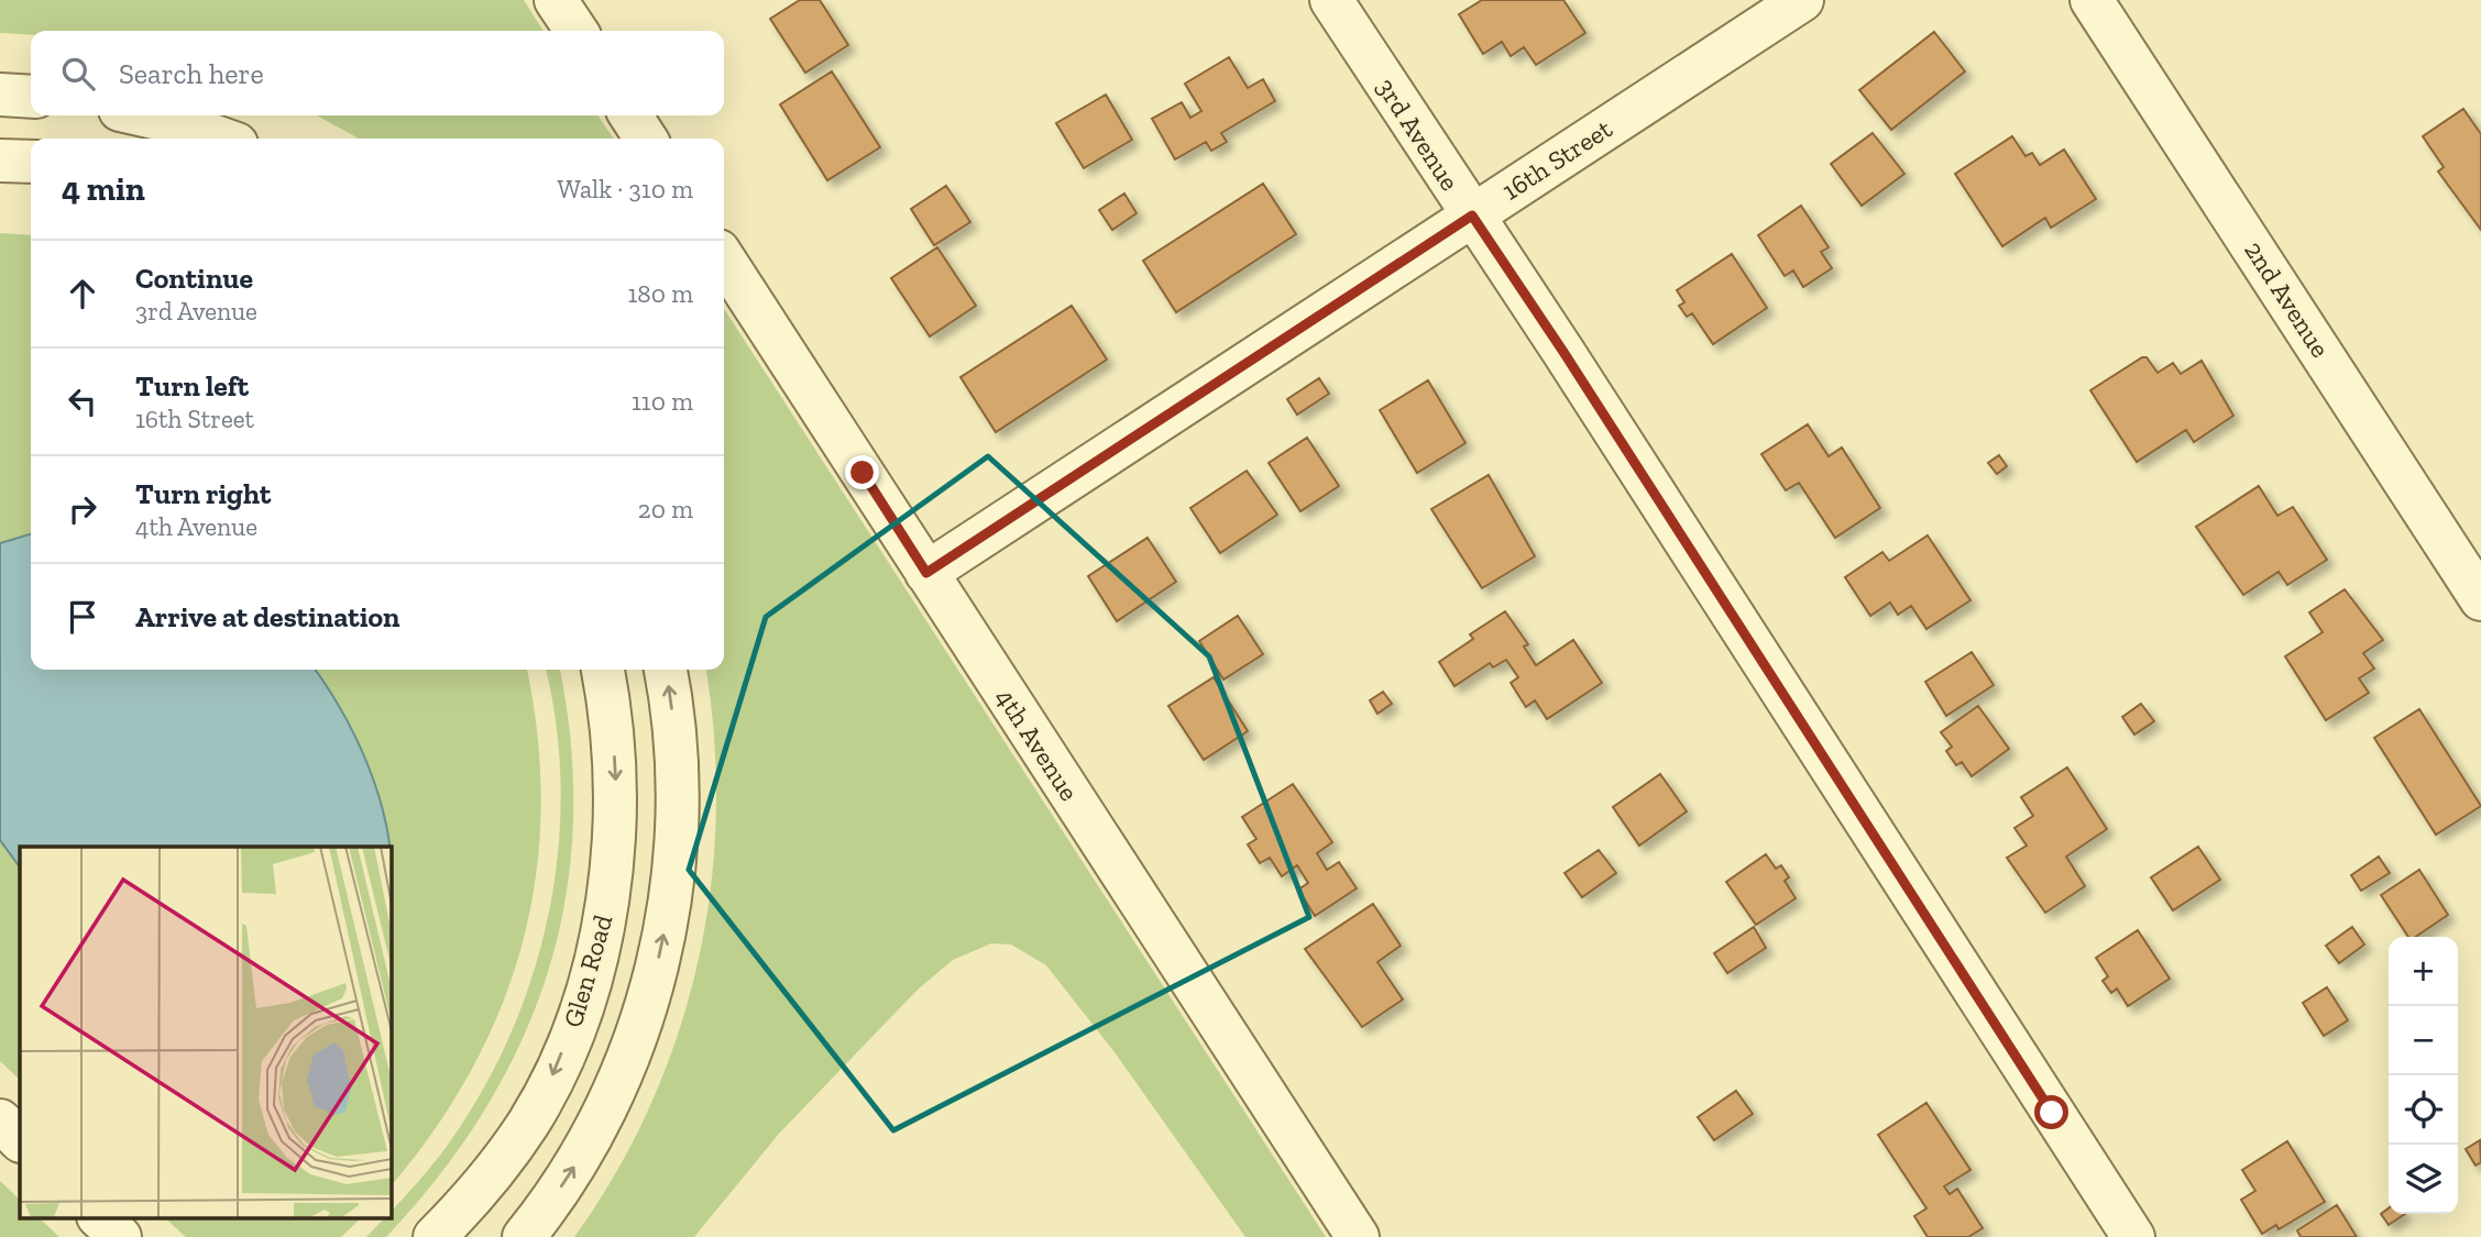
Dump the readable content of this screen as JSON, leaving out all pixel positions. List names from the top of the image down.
{
  "streets": {
    "street": [
      "3rd Avenue",
      "16th Street",
      "2nd Avenue",
      "4th Avenue",
      "Glen Road"
    ]
  },
  "crossings": [
    ["3rd Avenue", "16th Street"],
    ["16th Street", "4th Avenue"]
  ],
  "page": {
    "search": "Search here",
    "heading": ["4 min", "Walk · 310 m"],
    "list": [
      ["Continue", "3rd Avenue", "180 m"],
      ["Turn left", "16th Street", "110 m"],
      ["Turn right", "4th Avenue", "20 m"],
      "Arrive at destination"
    ],
    "map_buttons": ["+", "−"]
  }
}
